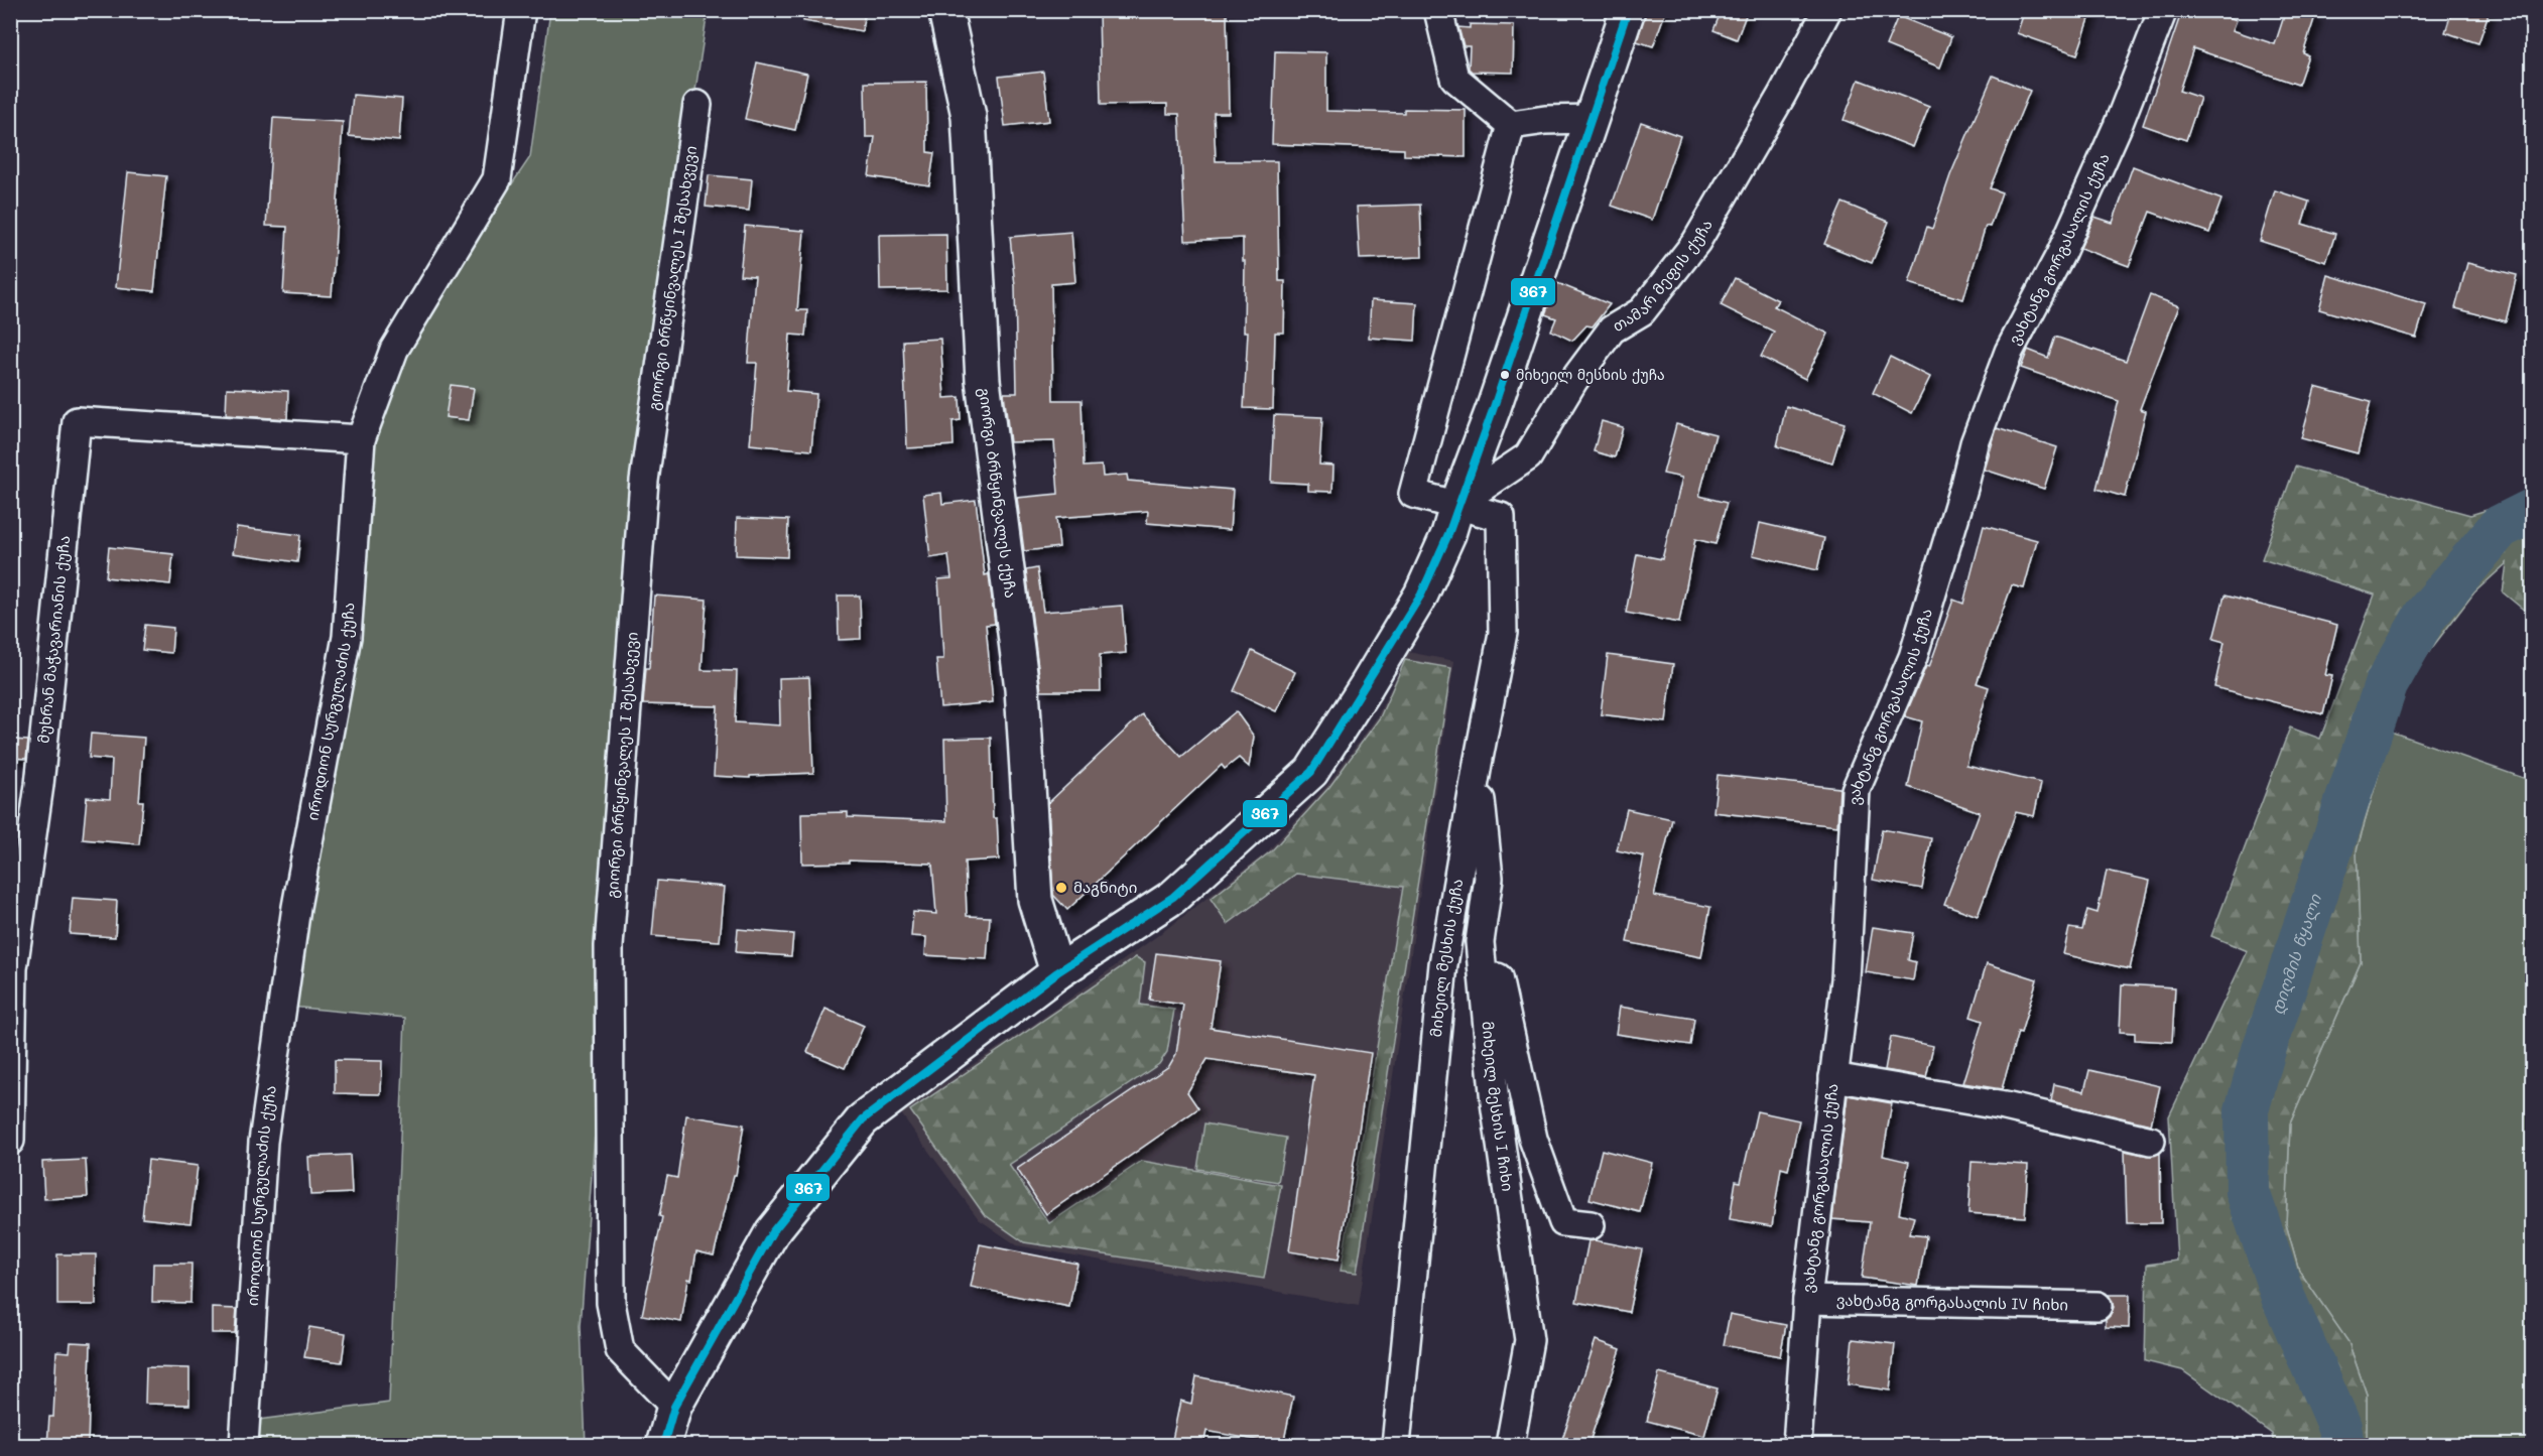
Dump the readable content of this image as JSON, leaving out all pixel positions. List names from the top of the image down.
{
  "streets": {
    "street": [
      "ვახტანგ გორგასალის ქუჩა",
      "თამარ მეფის ქუჩა",
      "გიორგი ბრწყინვალეს I შესახვევი",
      "გიორგი ბრწყინვალეს ქუჩა",
      "მუხრან მაჭავარიანის ქუჩა",
      "იროდიონ სურგულაძის ქუჩა",
      "მიხეილ მესხის ქუჩა",
      "მიხეილ მესხის I ჩიხი",
      "ვახტანგ გორგასალის IV ჩიხი"
    ]
  },
  "crossings": [
    ["ვახტანგ გორგასალის ქუჩა", "ვახტანგ გორგასალის IV ჩიხი"],
    ["თამარ მეფის ქუჩა", "მიხეილ მესხის ქუჩა"],
    ["მუხრან მაჭავარიანის ქუჩა", "იროდიონ სურგულაძის ქუჩა"],
    ["მიხეილ მესხის ქუჩა", "მიხეილ მესხის I ჩიხი"]
  ],
  "water": ["დიღმის წყალი"],
  "places": ["მიხეილ მესხის ქუჩა", "მაგნიტი"],
  "lines": ["transit line 367"]
}
